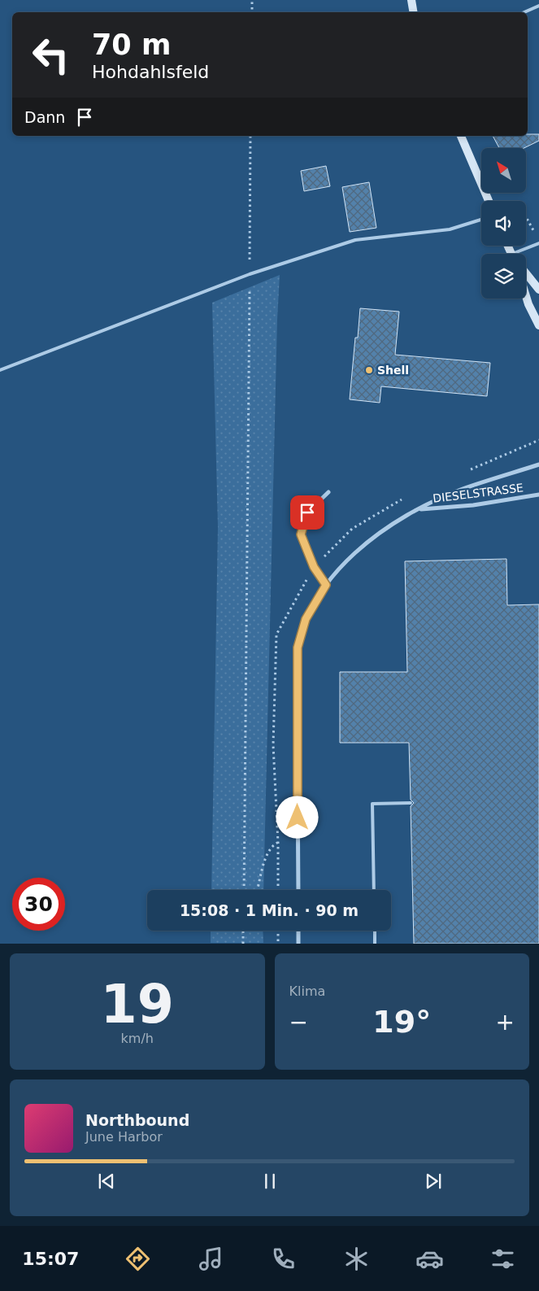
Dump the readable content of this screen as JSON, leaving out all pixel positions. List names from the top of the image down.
{
  "streets": {
    "street": ["DIESELSTRASSE"]
  },
  "places": ["Shell"],
  "north": "top left",
  "page": {
    "turn": ["70 m", "Hohdahlsfeld"],
    "then": "Dann",
    "limit": "30",
    "trip": "15:08 · 1 Min. · 90 m",
    "tile": [
      ["19", "km/h"],
      "Klima"
    ],
    "heat": ["−", "19°", "+"],
    "song": ["Northbound", "June Harbor"],
    "tabs": "15:07"
  }
}
